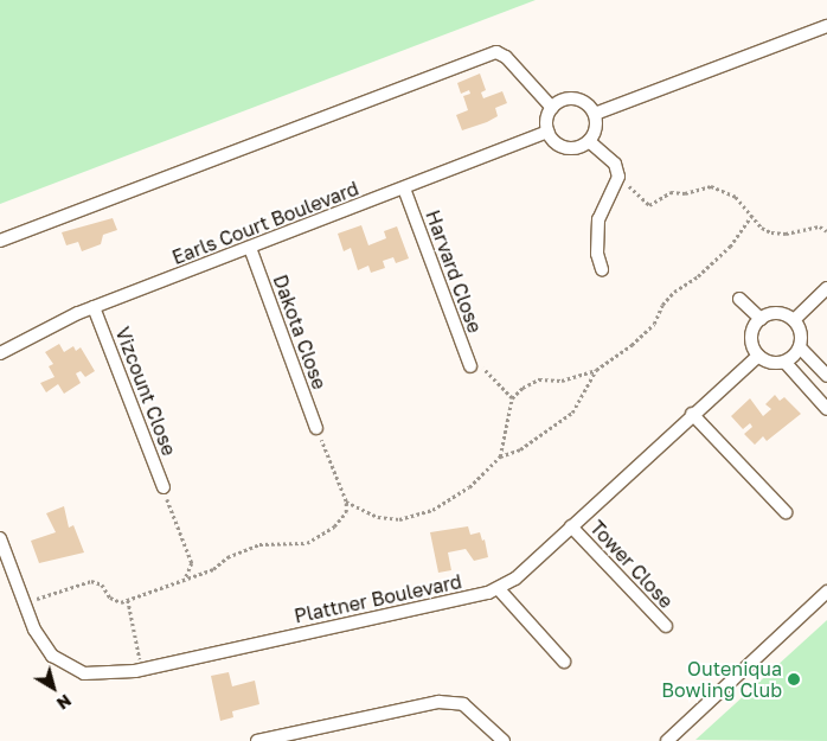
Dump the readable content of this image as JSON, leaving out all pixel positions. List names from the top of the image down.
{
  "streets": {
    "street": [
      "Earls Court Boulevard",
      "Harvard Close",
      "Dakota Close",
      "Vizcount Close",
      "Tower Close",
      "Plattner Boulevard"
    ]
  },
  "crossings": [
    ["Earls Court Boulevard", "Harvard Close"],
    ["Earls Court Boulevard", "Dakota Close"],
    ["Earls Court Boulevard", "Vizcount Close"],
    ["Tower Close", "Plattner Boulevard"]
  ],
  "places": ["Outeniqua Bowling Club"],
  "north": "bottom right"
}
